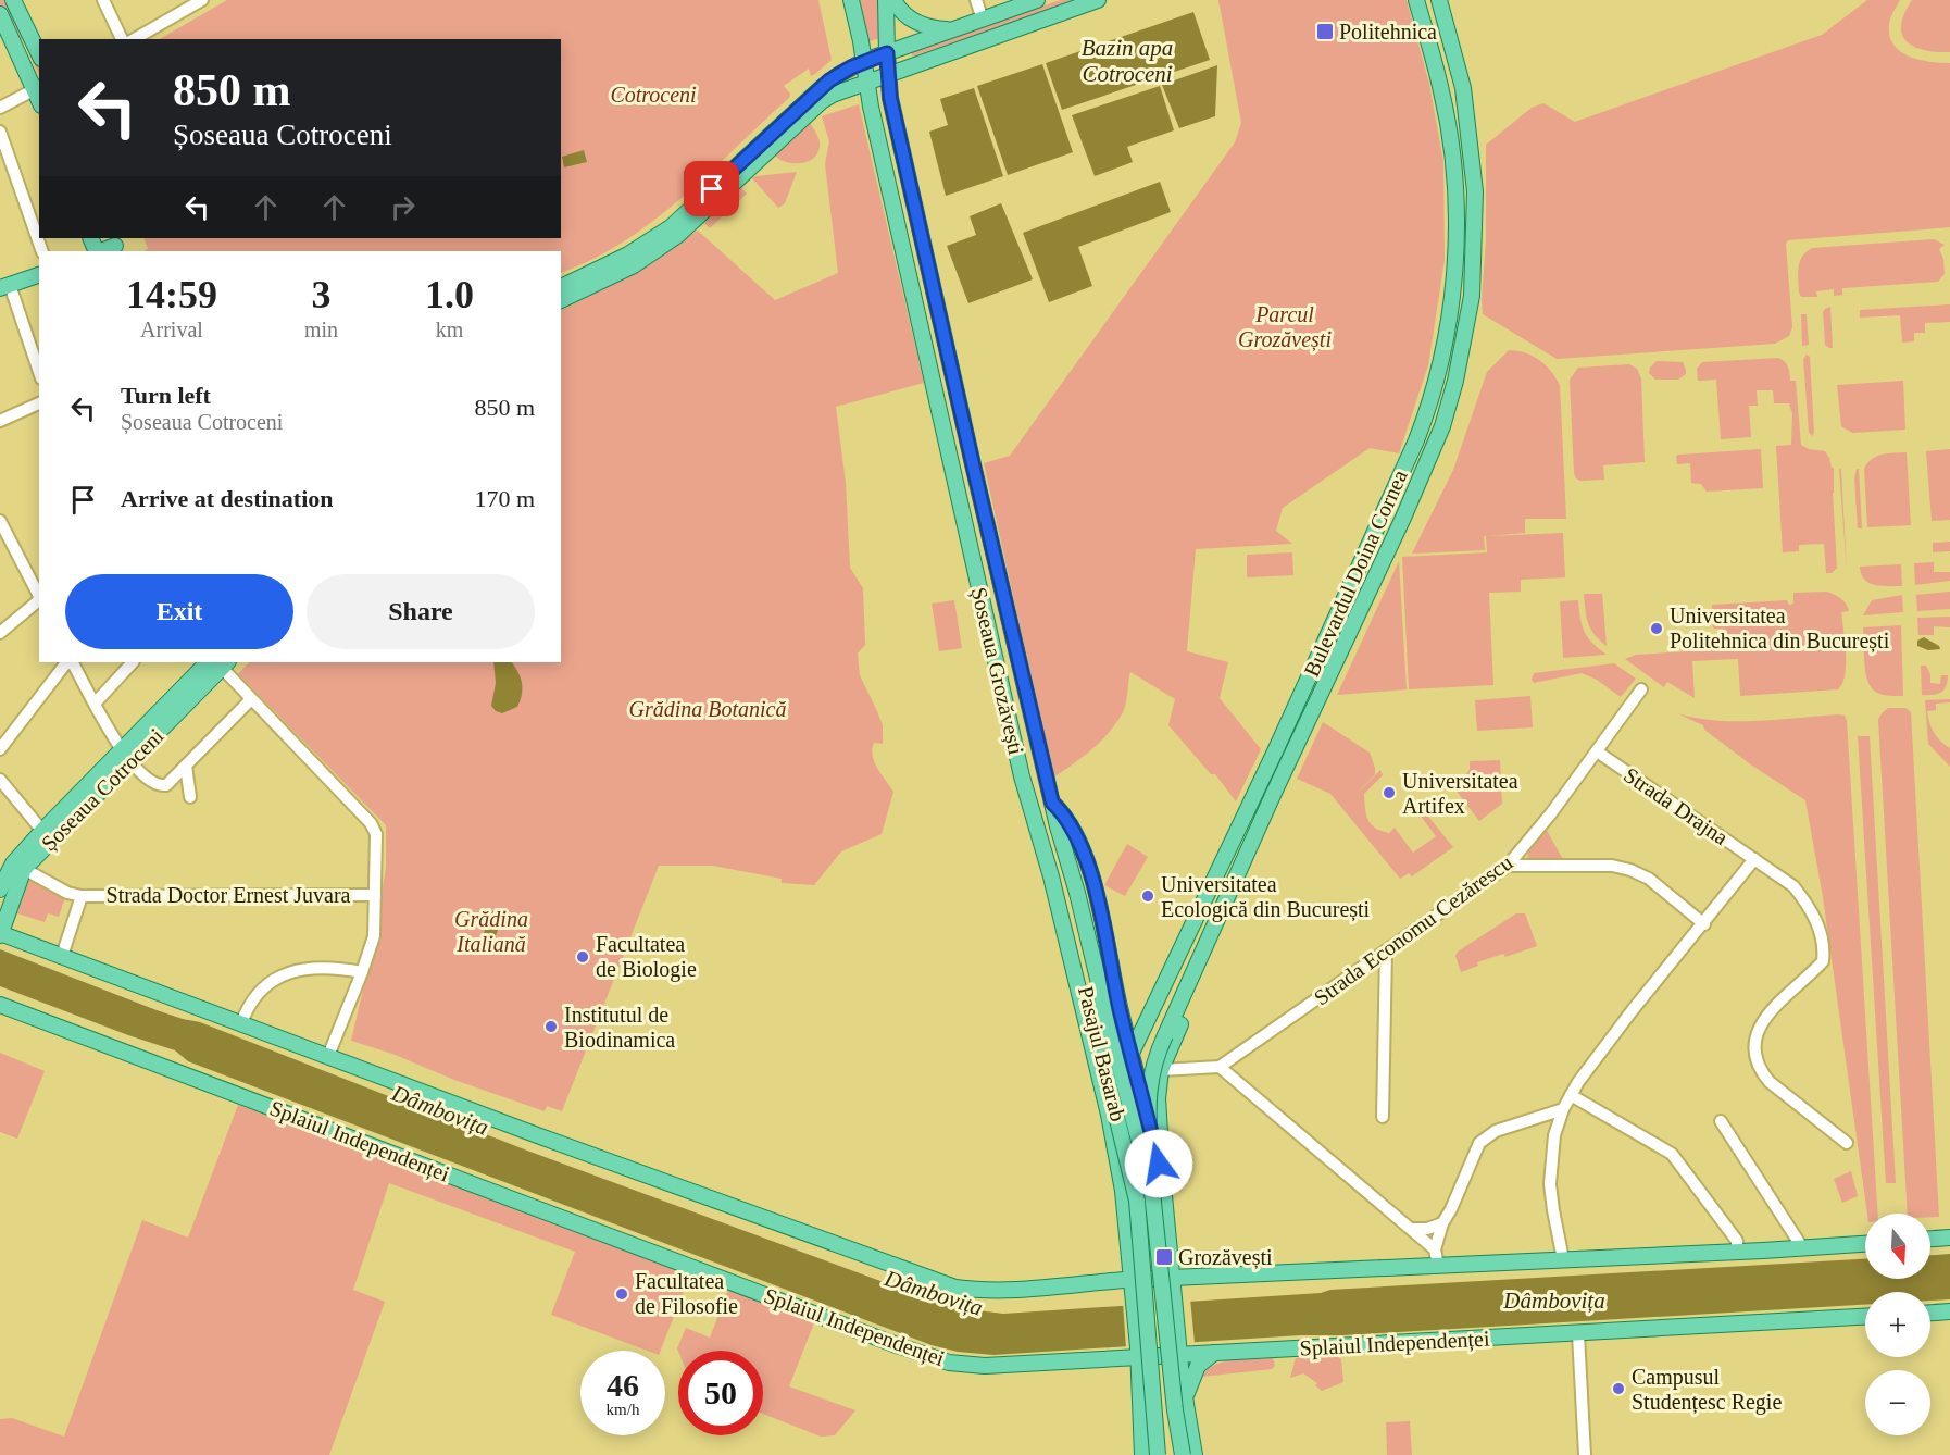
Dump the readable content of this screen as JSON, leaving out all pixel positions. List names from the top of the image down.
{
  "streets": {
    "main road": [
      "Bulevardul Doina Cornea",
      "Șoseaua Grozăvești",
      "Șoseaua Cotroceni",
      "Pasajul Basarab",
      "Splaiul Independenței"
    ],
    "street": ["Strada Drajna", "Strada Doctor Ernest Juvara", "Strada Economu Cezărescu"]
  },
  "crossings": [
    ["Bulevardul Doina Cornea", "Șoseaua Grozăvești"],
    ["Bulevardul Doina Cornea", "Pasajul Basarab"],
    ["Șoseaua Grozăvești", "Pasajul Basarab"],
    ["Șoseaua Grozăvești", "Splaiul Independenței"],
    ["Șoseaua Cotroceni", "Strada Doctor Ernest Juvara"],
    ["Strada Drajna", "Strada Economu Cezărescu"]
  ],
  "water": ["Bazin apa Cotroceni", "Dâmbovița"],
  "parks": [
    "Cotroceni",
    "Parcul Grozăvești",
    "Grădina Botanică",
    "Grădina Italiană"
  ],
  "places": {
    "transit": ["Politehnica", "Grozăvești"],
    "other": [
      "Universitatea Politehnica din București",
      "Universitatea Artifex",
      "Universitatea Ecologică din București",
      "Facultatea de Biologie",
      "Institutul de Biodinamica",
      "Facultatea de Filosofie",
      "Campusul Studențesc Regie"
    ]
  },
  "north": "bottom",
  "page": {
    "turn": ["850 m", "Șoseaua Cotroceni"],
    "eta": [
      "14:59",
      "Arrival",
      "3",
      "min",
      "1.0",
      "km"
    ],
    "list": [
      {
        "name": "Turn left",
        "note": "Șoseaua Cotroceni",
        "value": "850 m"
      },
      {
        "name": "Arrive at destination",
        "value": "170 m"
      }
    ],
    "buttons": ["Exit", "Share"],
    "map_buttons": ["+", "−"],
    "speed": "46 km/h",
    "limit": "50"
  }
}
